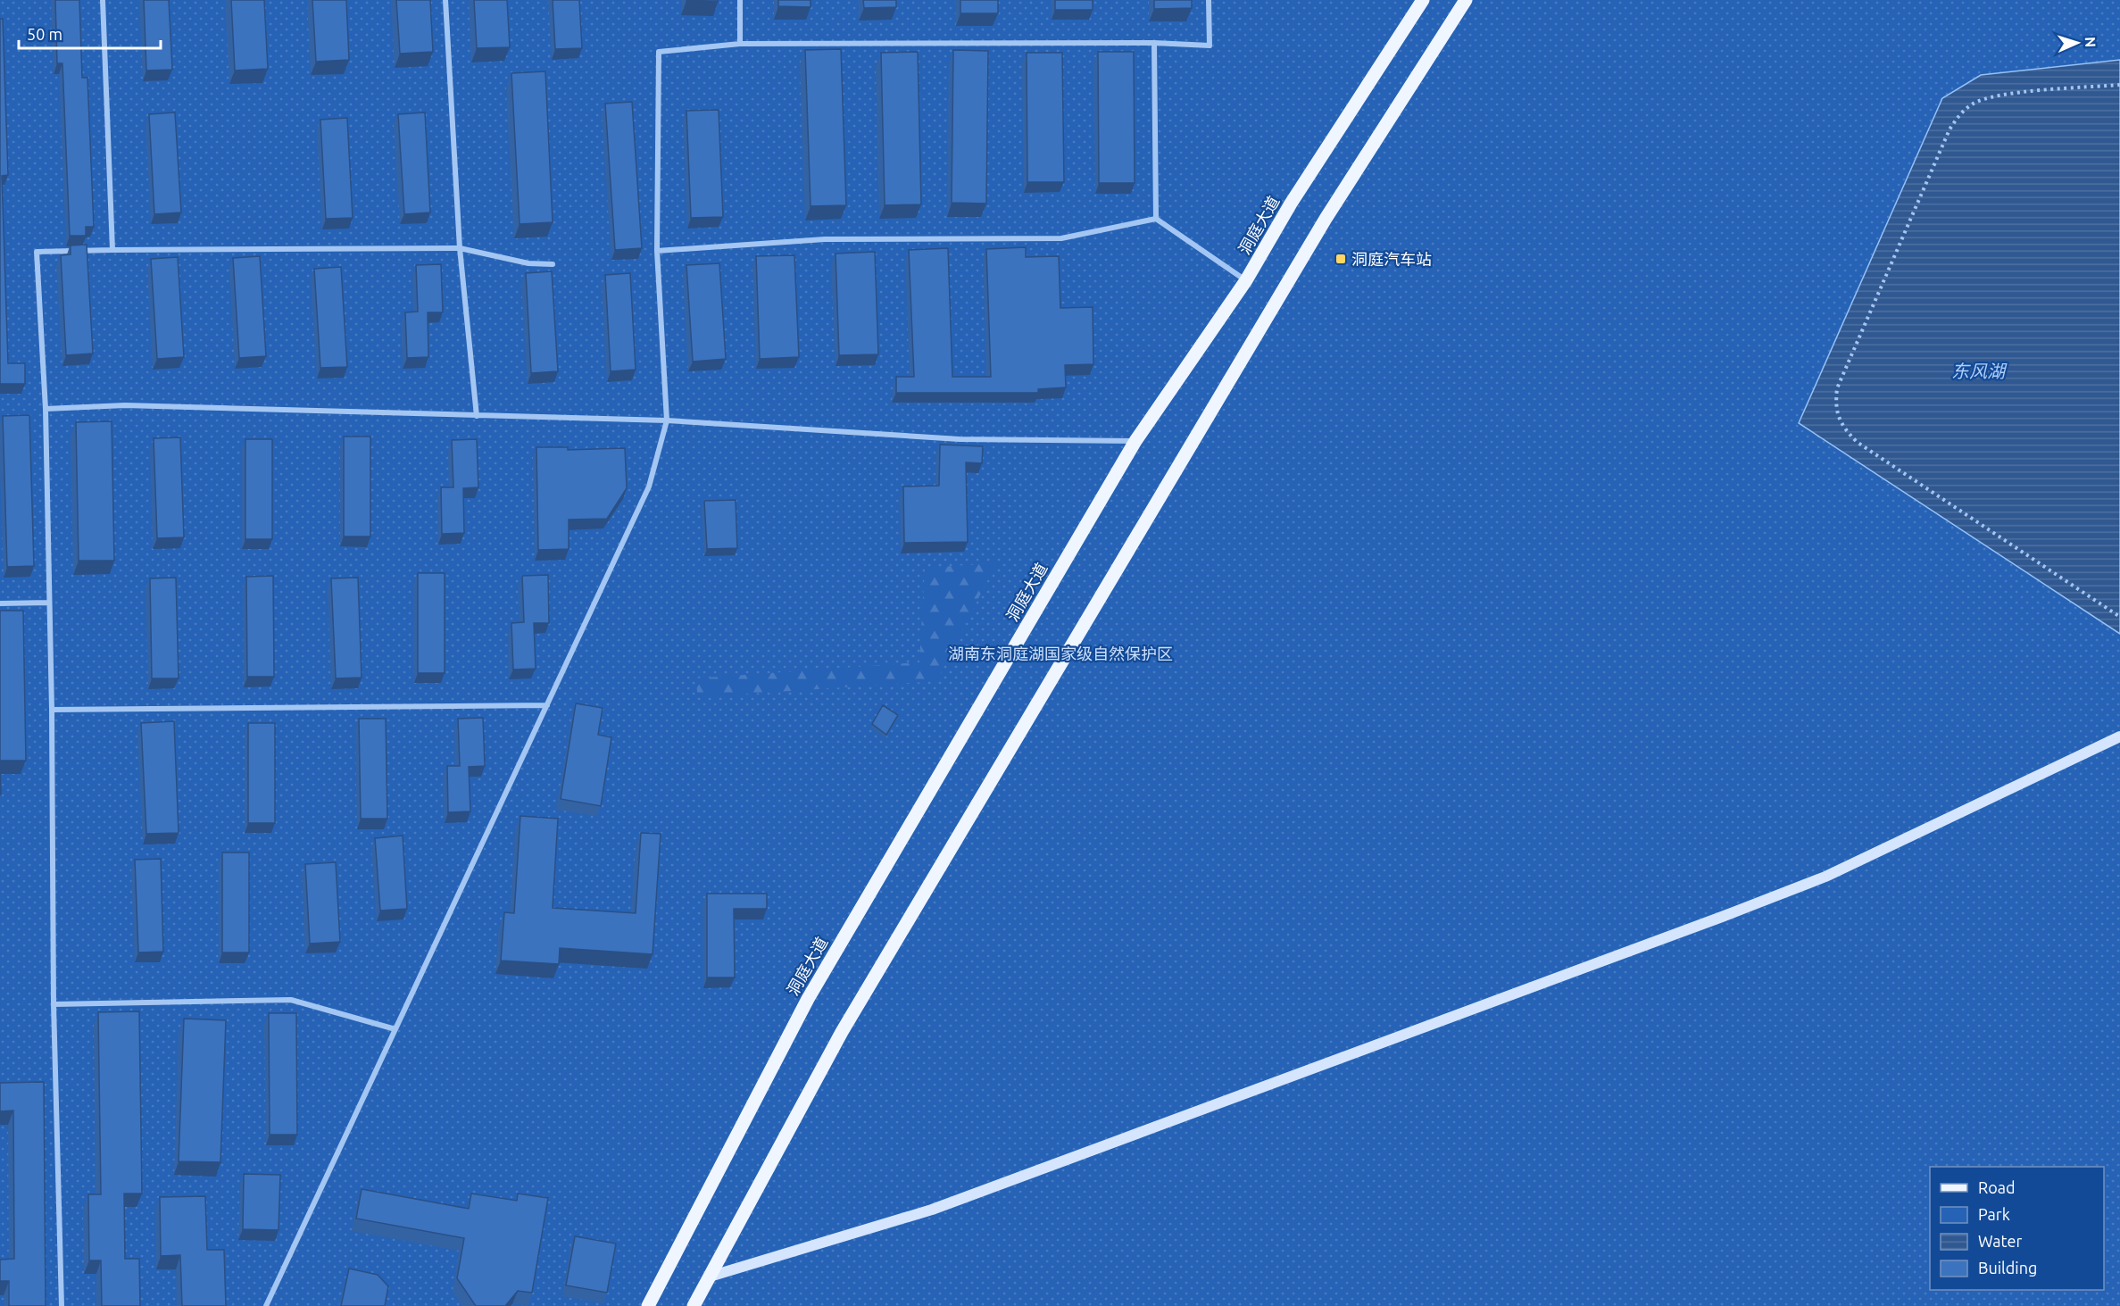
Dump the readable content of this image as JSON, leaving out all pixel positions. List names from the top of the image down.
{
  "streets": {
    "main road": ["洞庭大道"]
  },
  "water": ["东风湖"],
  "parks": ["湖南东洞庭湖国家级自然保护区"],
  "places": {
    "transit": ["洞庭汽车站"]
  },
  "legend": [
    "Road",
    "Park",
    "Water",
    "Building"
  ],
  "scale_bar": "50 m",
  "north": "right"
}
